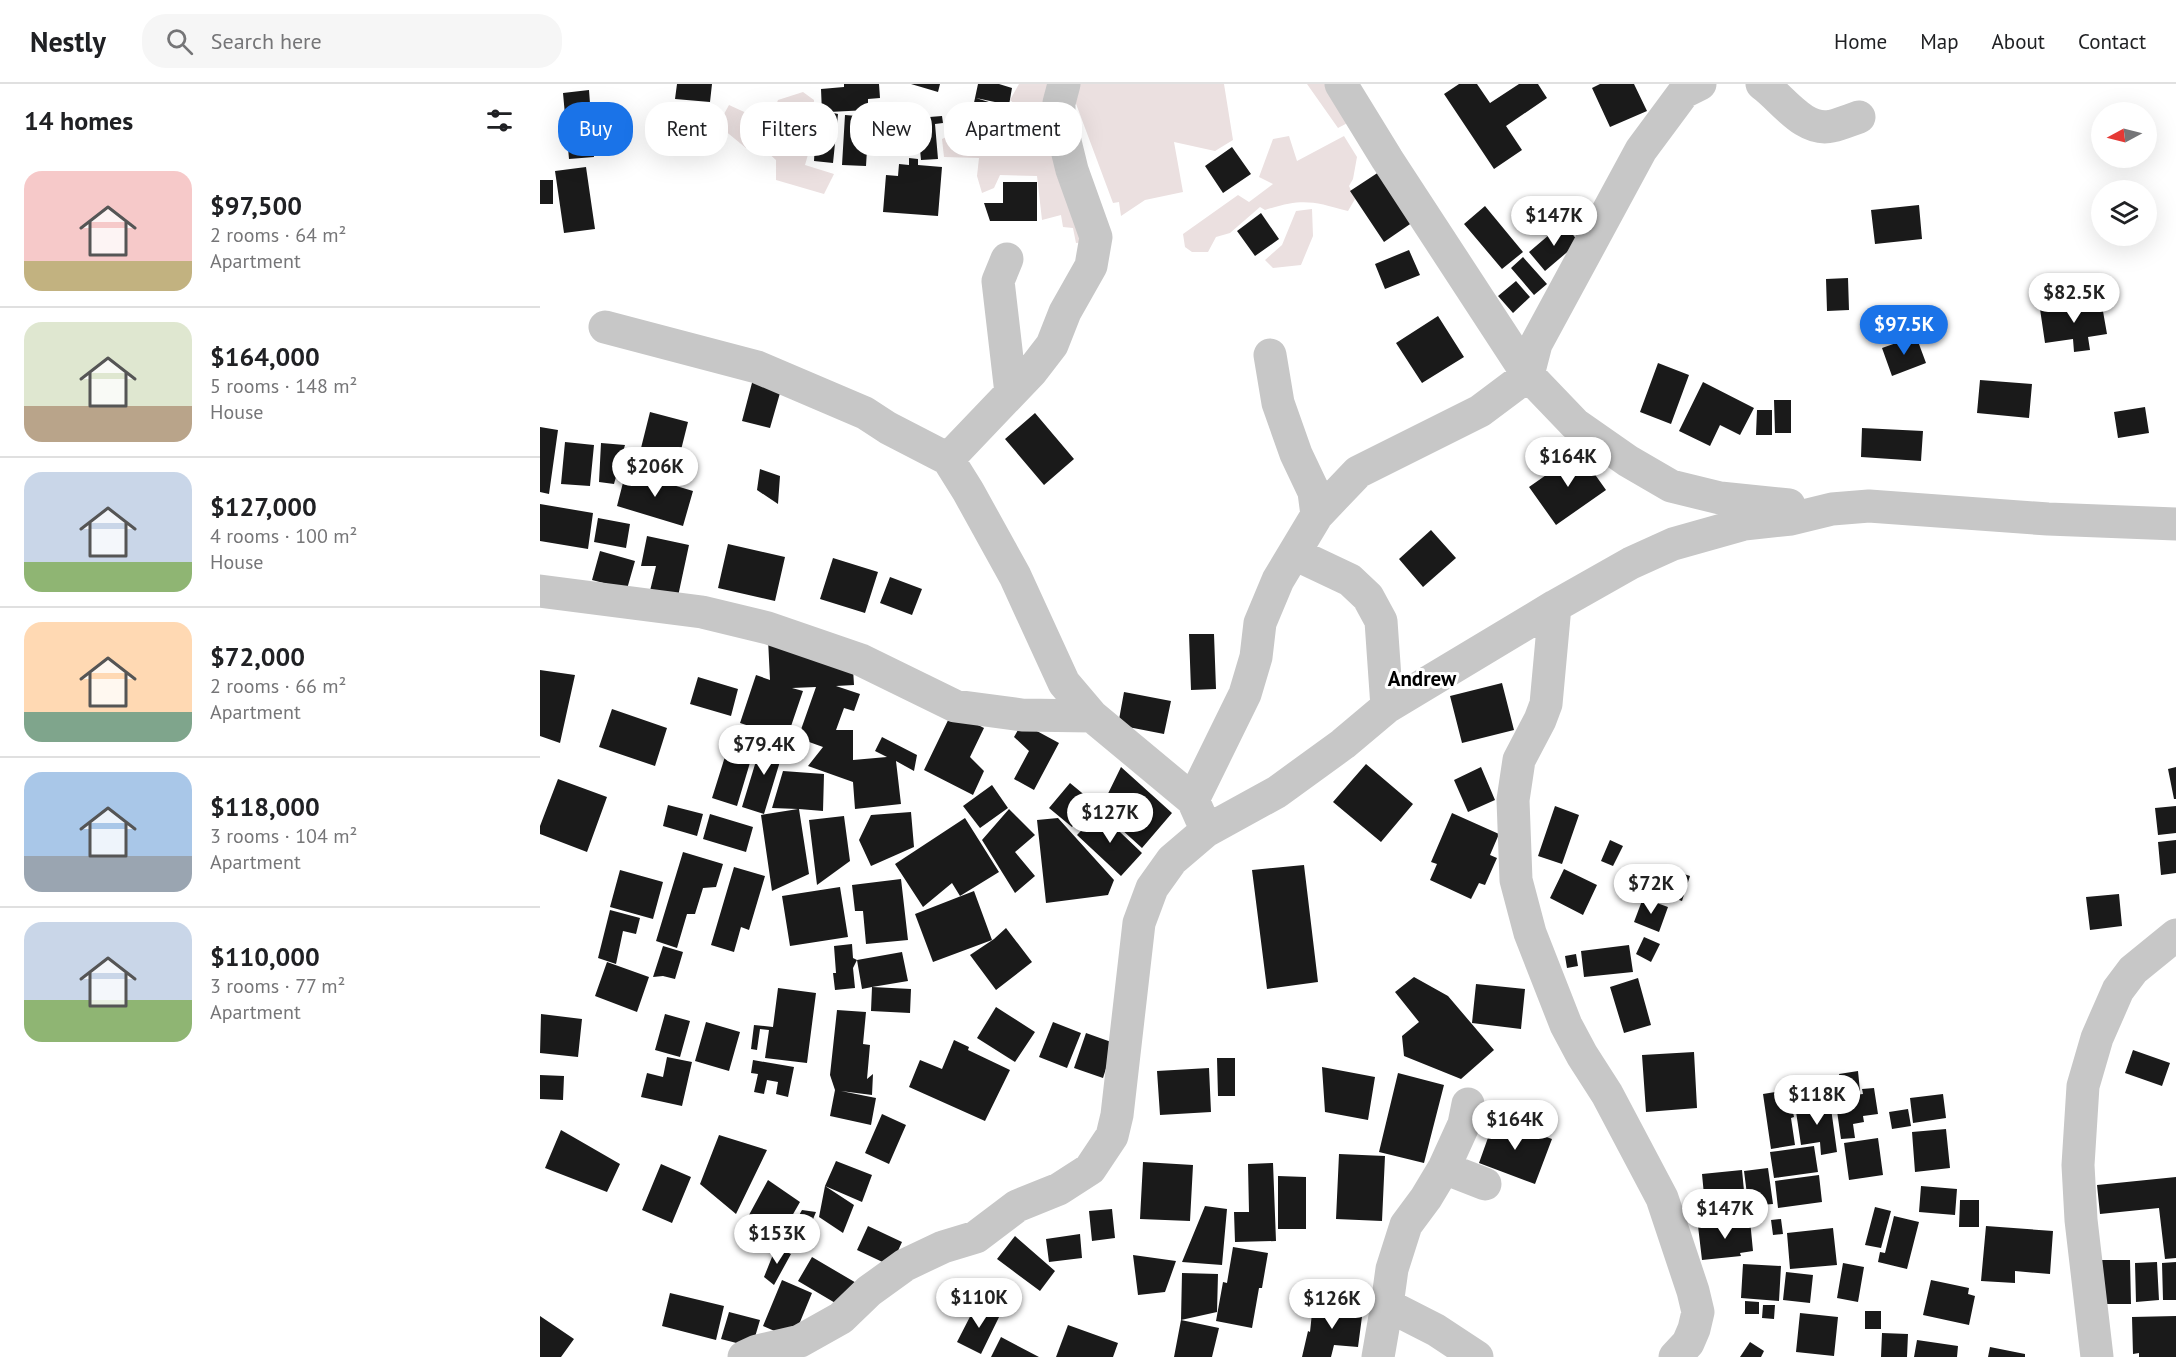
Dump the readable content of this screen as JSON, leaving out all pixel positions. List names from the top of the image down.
{
  "districts": ["Andrew"],
  "north": "left",
  "page": {
    "header": "Nestly",
    "search": "Search here",
    "nav": [
      "Home",
      "Map",
      "About",
      "Contact"
    ],
    "heading": "14 homes",
    "chip": [
      "Buy",
      "Rent",
      "Filters",
      "New",
      "Apartment"
    ],
    "list": [
      {
        "name": "$97,500",
        "note": "2 rooms · 64 m² · Apartment"
      },
      {
        "name": "$164,000",
        "note": "5 rooms · 148 m² · House"
      },
      {
        "name": "$127,000",
        "note": "4 rooms · 100 m² · House"
      },
      {
        "name": "$72,000",
        "note": "2 rooms · 66 m² · Apartment"
      },
      {
        "name": "$118,000",
        "note": "3 rooms · 104 m² · Apartment"
      },
      {
        "name": "$110,000",
        "note": "3 rooms · 77 m² · Apartment"
      }
    ],
    "price": [
      "$147K",
      "$82.5K",
      "$97.5K",
      "$164K",
      "$206K",
      "$79.4K",
      "$127K",
      "$72K",
      "$118K",
      "$164K",
      "$147K",
      "$153K",
      "$110K",
      "$126K"
    ]
  }
}
